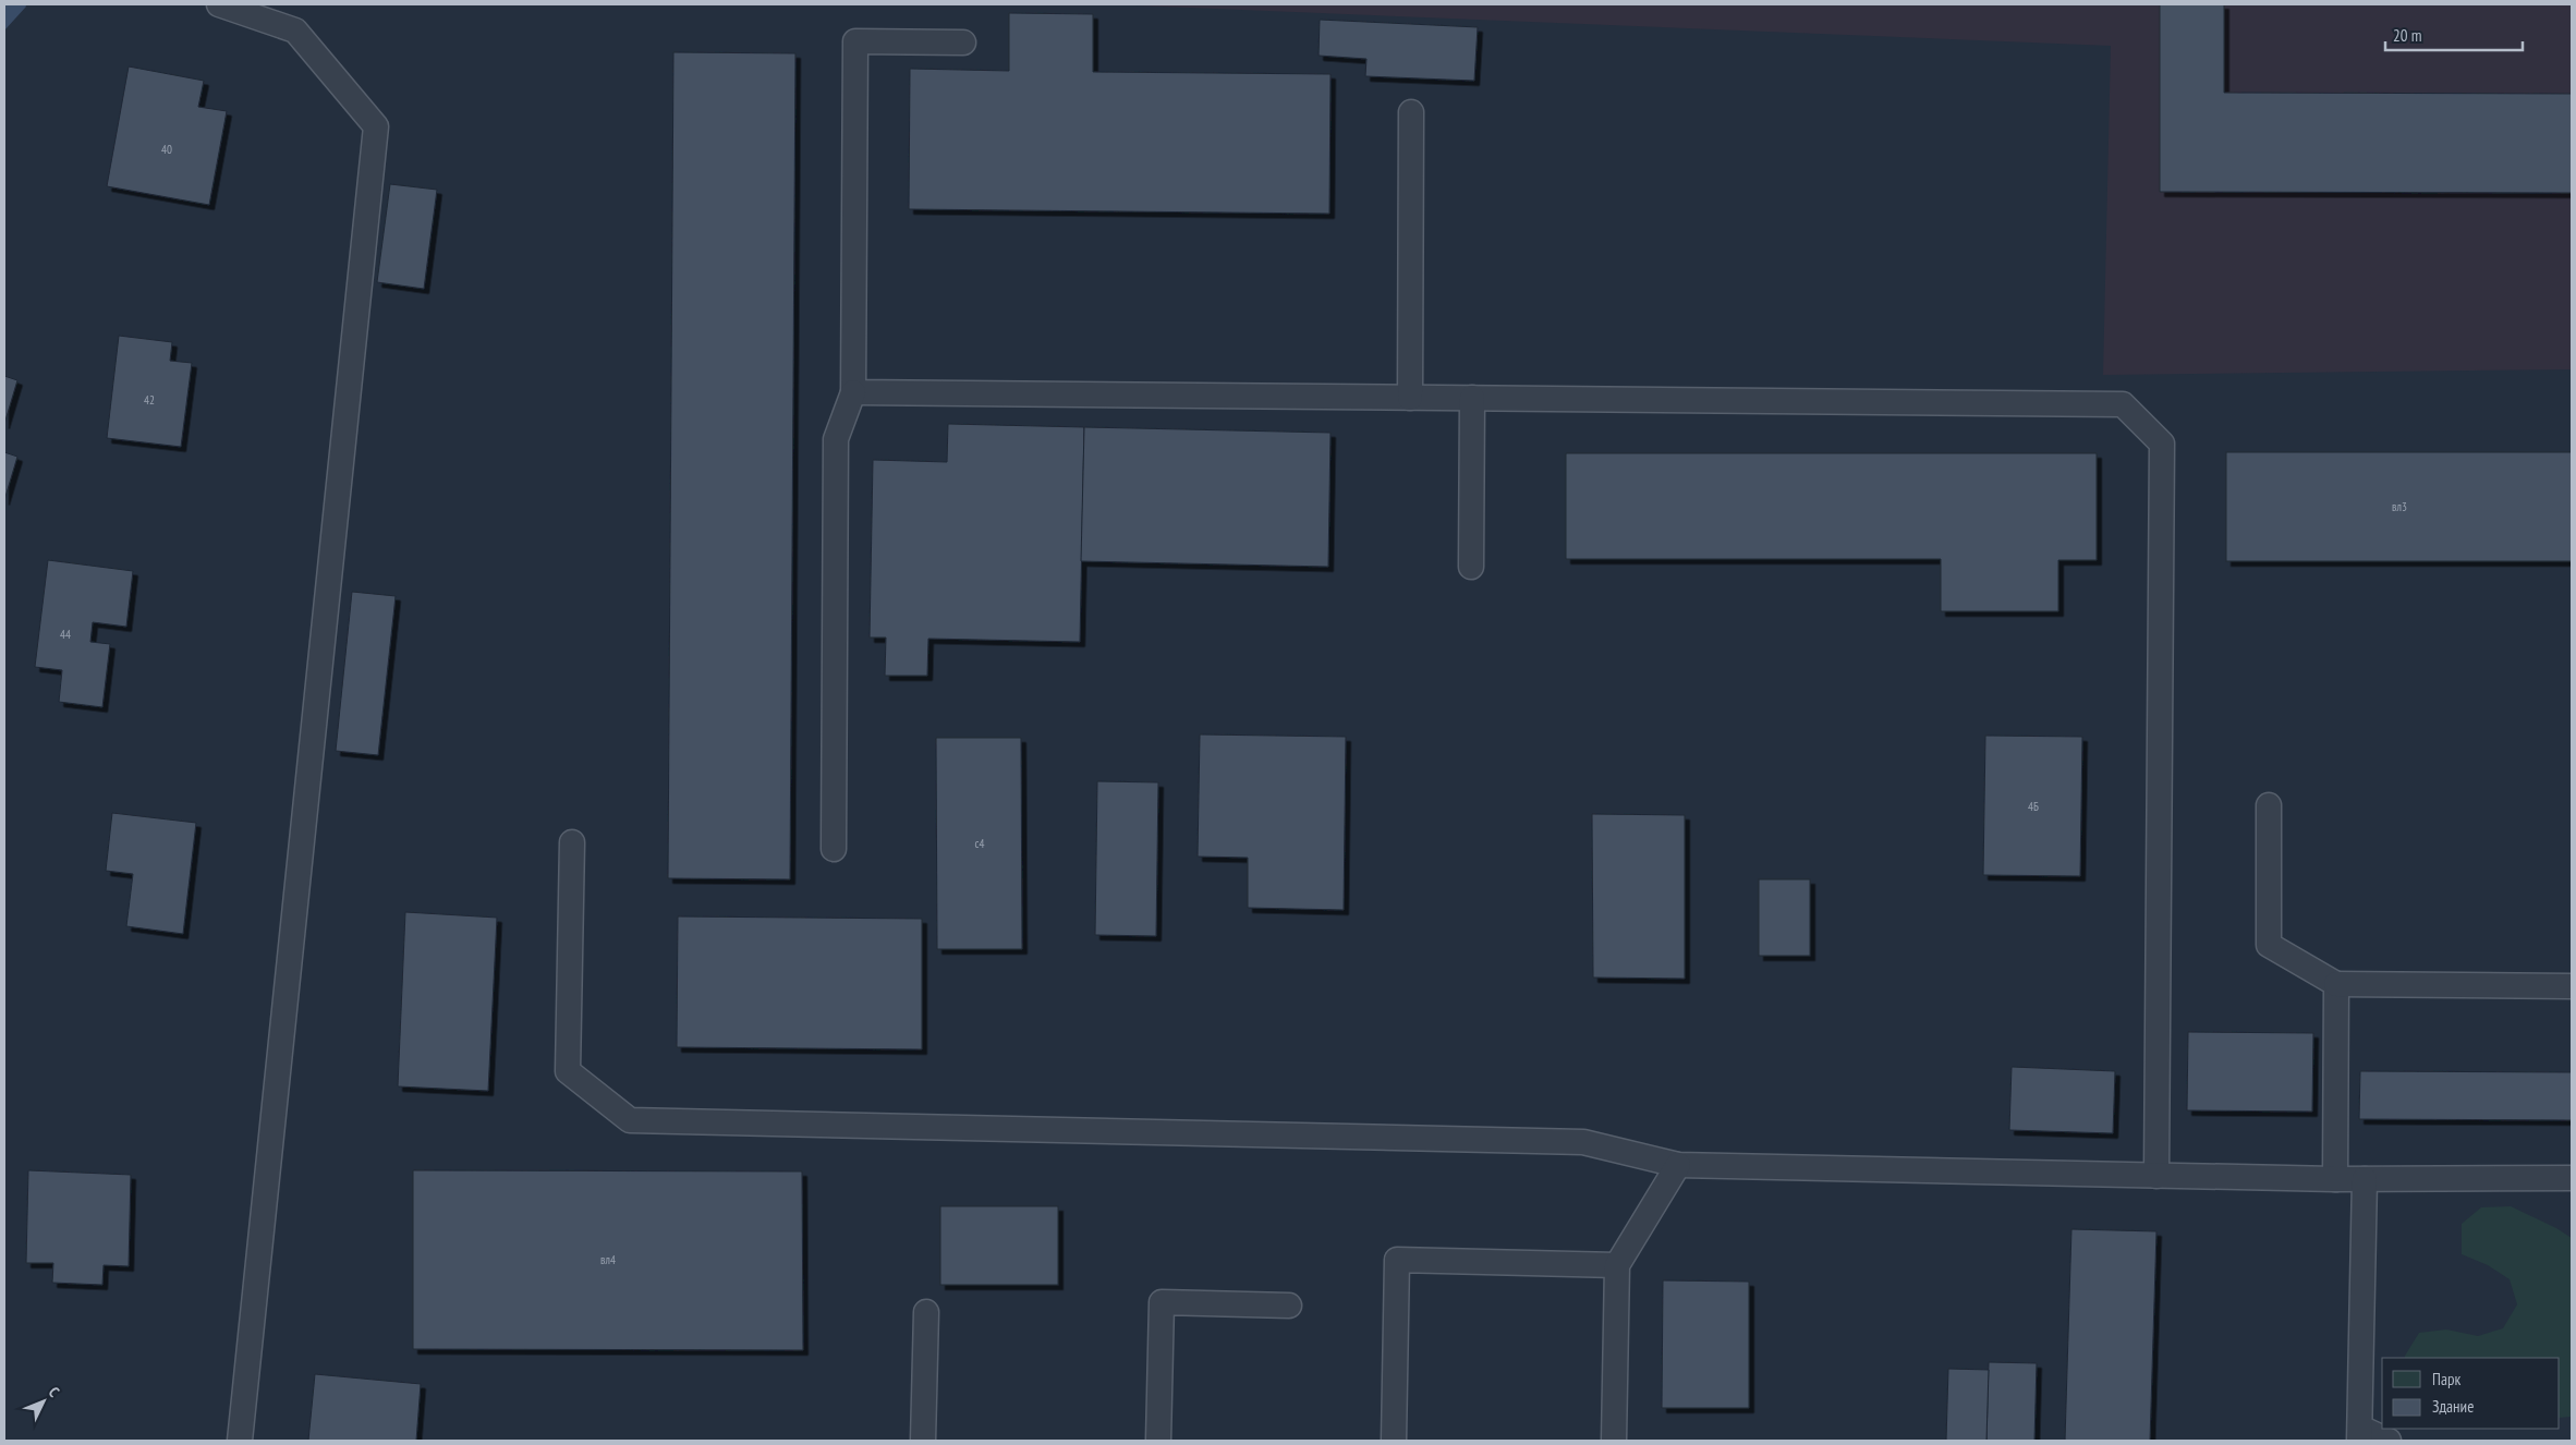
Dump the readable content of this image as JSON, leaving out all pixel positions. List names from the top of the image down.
{
  "house_numbers": [
    "40",
    "42",
    "вл3",
    "44",
    "4Б",
    "с4",
    "вл4"
  ],
  "legend": ["Парк", "Здание"],
  "scale_bar": "20 m",
  "north": "top right"
}
